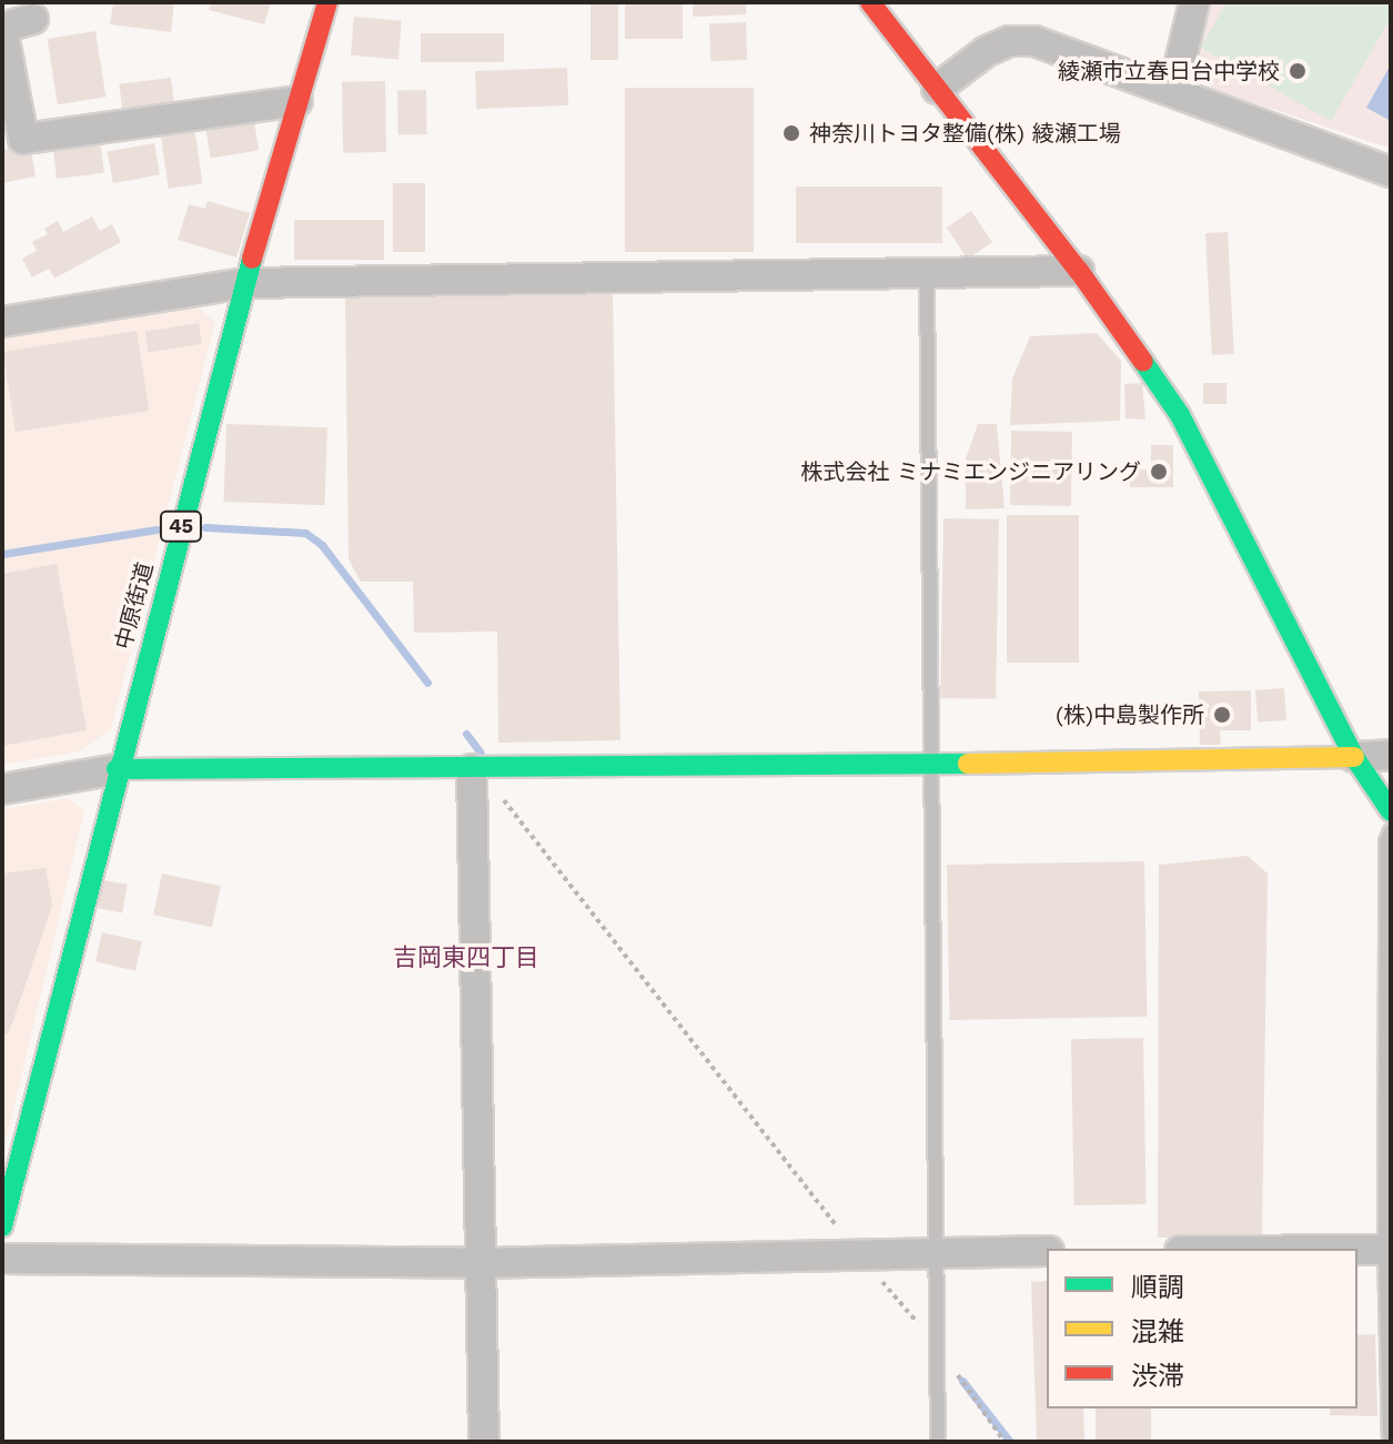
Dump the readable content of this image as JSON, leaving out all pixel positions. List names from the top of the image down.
{
  "streets": {
    "street": ["45", "中原街道"]
  },
  "districts": ["吉岡東四丁目"],
  "places": [
    "綾瀬市立春日台中学校",
    "神奈川トヨタ整備(株) 綾瀬工場",
    "株式会社 ミナミエンジニアリング",
    "(株)中島製作所"
  ],
  "legend": ["順調", "混雑", "渋滞"]
}
